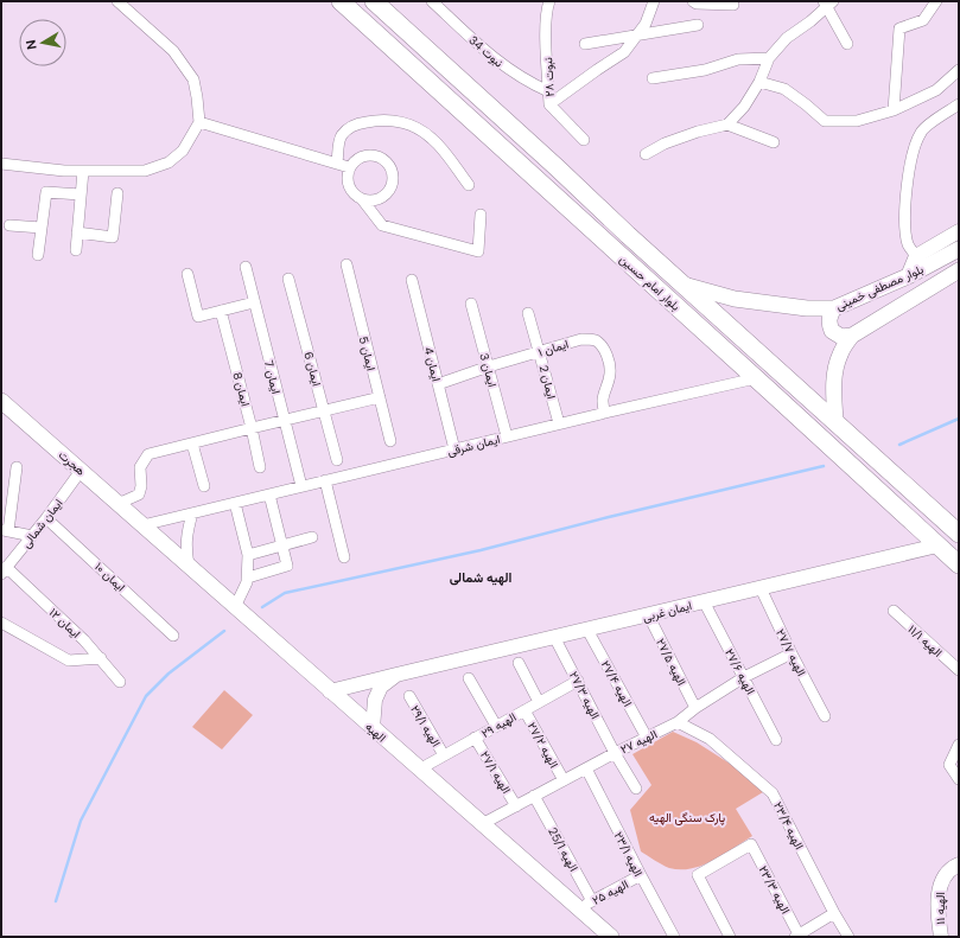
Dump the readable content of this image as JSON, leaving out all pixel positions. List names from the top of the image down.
{
  "streets": {
    "main road": [
      "بلوار امام حسین",
      "بلوار مصطفی خمینی",
      "هجرت",
      "الهیه"
    ],
    "street": [
      "نبوت 34",
      "نبوت ۲۸",
      "ایمان ۱",
      "ایمان 5",
      "ایمان 4",
      "ایمان 6",
      "ایمان 3",
      "ایمان 7",
      "ایمان 2",
      "ایمان 8",
      "ایمان شرقی",
      "ایمان شمالی",
      "ایمان ۱۰",
      "ایمان غربی",
      "ایمان ۱۲",
      "الهیه ۱۱/۱",
      "الهیه ۲۷/۷",
      "الهیه ۲۷/۵",
      "الهیه ۲۷/۶",
      "الهیه ۲۷/۴",
      "الهیه ۲۷/۳",
      "الهیه ۲۹",
      "الهیه ۲۹/۱",
      "الهیه ۲۷",
      "الهیه ۲۷/۲",
      "الهیه ۲۷/۱",
      "الهیه ۲۳/۴",
      "الهیه 25/1",
      "الهیه ۲۳/۱",
      "الهیه ۲۳/۳",
      "الهیه ۲۵",
      "الهیه ۱۱"
    ]
  },
  "crossings": [
    ["نبوت 34", "نبوت ۲۸"],
    ["بلوار امام حسین", "بلوار مصطفی خمینی"],
    ["بلوار امام حسین", "ایمان شرقی"],
    ["بلوار امام حسین", "ایمان غربی"],
    ["ایمان ۱", "ایمان 4"],
    ["ایمان ۱", "ایمان 3"],
    ["ایمان ۱", "ایمان 2"],
    ["ایمان ۱", "ایمان شرقی"],
    ["ایمان 4", "ایمان شرقی"],
    ["ایمان 3", "ایمان شرقی"],
    ["ایمان 7", "ایمان شرقی"],
    ["ایمان 2", "ایمان شرقی"],
    ["ایمان شرقی", "هجرت"],
    ["ایمان شرقی", "الهیه"],
    ["هجرت", "ایمان شمالی"],
    ["هجرت", "الهیه"],
    ["ایمان شمالی", "ایمان ۱۰"],
    ["ایمان شمالی", "ایمان ۱۲"],
    ["ایمان غربی", "الهیه ۲۷/۷"],
    ["ایمان غربی", "الهیه ۲۷/۵"],
    ["ایمان غربی", "الهیه ۲۷/۶"],
    ["ایمان غربی", "الهیه ۲۷/۴"],
    ["ایمان غربی", "الهیه ۲۷/۳"],
    ["ایمان غربی", "الهیه"],
    ["الهیه ۲۷/۷", "الهیه ۲۷"],
    ["الهیه ۲۷/۵", "الهیه ۲۷"],
    ["الهیه ۲۷/۶", "الهیه ۲۷"],
    ["الهیه ۲۷/۴", "الهیه ۲۷"],
    ["الهیه ۲۷/۳", "الهیه ۲۹"],
    ["الهیه ۲۷/۳", "الهیه ۲۷"],
    ["الهیه ۲۹", "الهیه ۲۹/۱"],
    ["الهیه ۲۹", "الهیه"],
    ["الهیه ۲۹", "الهیه ۲۷/۲"],
    ["الهیه ۲۹", "الهیه ۲۷/۱"],
    ["الهیه", "الهیه ۲۷"],
    ["الهیه", "الهیه ۲۵"],
    ["الهیه ۲۷", "الهیه ۲۷/۲"],
    ["الهیه ۲۷", "الهیه ۲۷/۱"],
    ["الهیه ۲۷", "الهیه ۲۳/۴"],
    ["الهیه ۲۷", "الهیه 25/1"],
    ["الهیه ۲۷", "الهیه ۲۳/۱"],
    ["الهیه 25/1", "الهیه ۲۵"],
    ["الهیه ۲۳/۱", "الهیه ۲۵"]
  ],
  "districts": ["الهیه شمالی"],
  "parks": ["پارک سنگی الهیه"],
  "north": "left"
}
